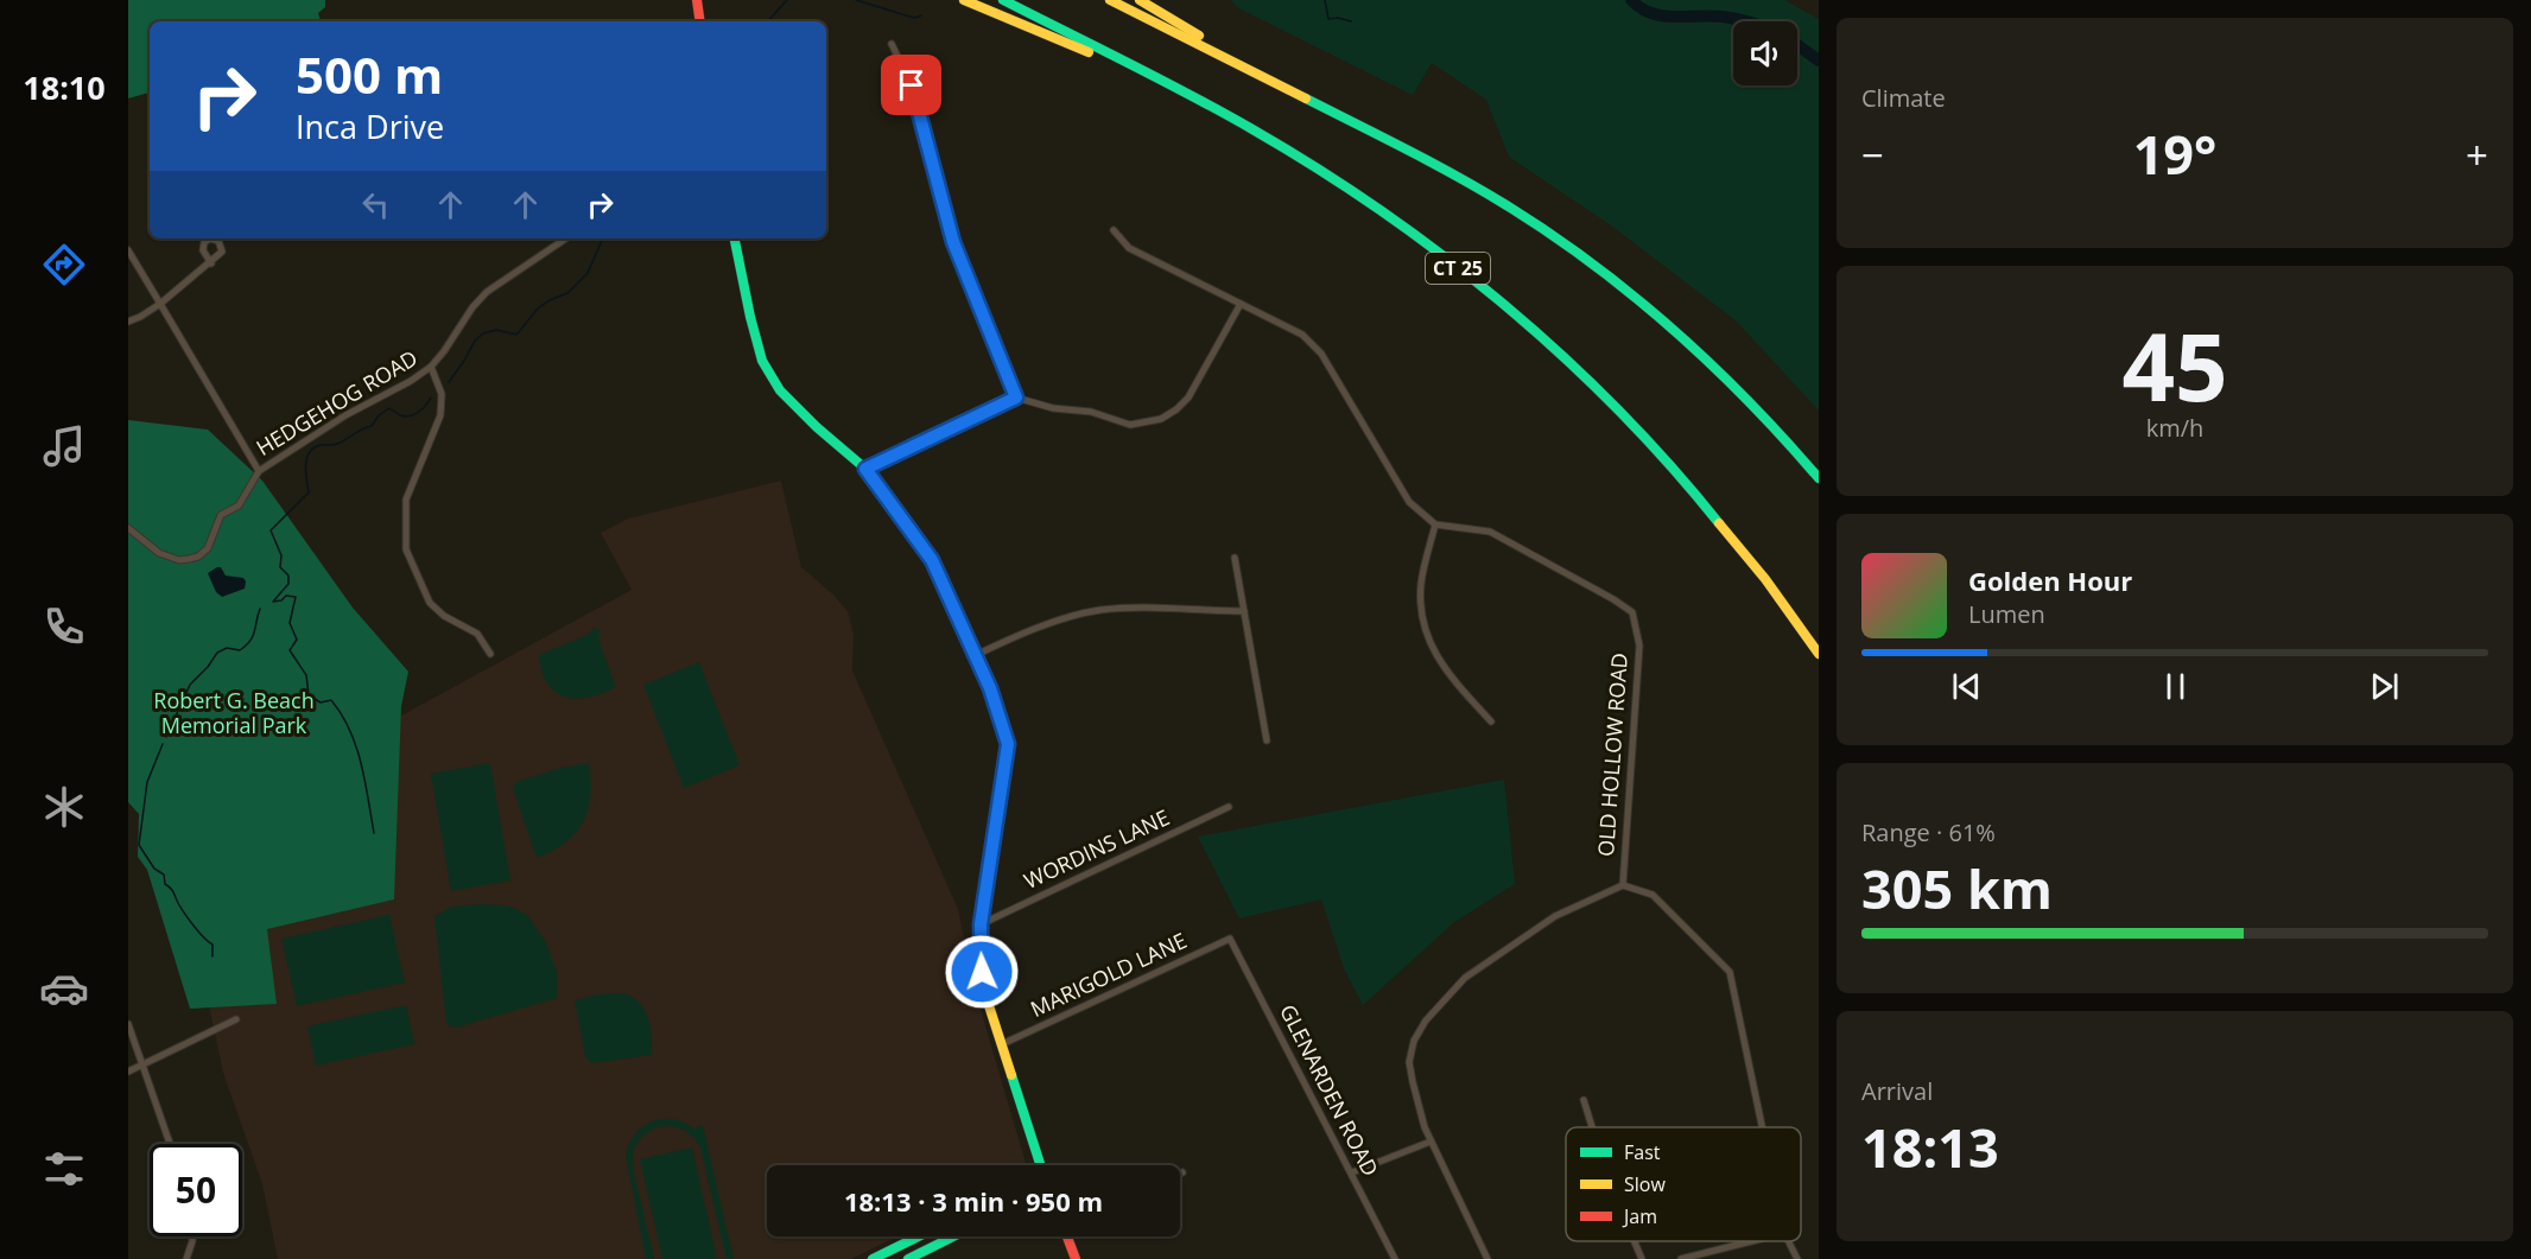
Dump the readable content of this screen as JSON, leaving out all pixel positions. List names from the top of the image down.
{
  "streets": {
    "main road": ["CT 25"],
    "street": [
      "HEDGEHOG ROAD",
      "OLD HOLLOW ROAD",
      "WORDINS LANE",
      "MARIGOLD LANE",
      "GLENARDEN ROAD"
    ]
  },
  "crossings": [
    ["MARIGOLD LANE", "GLENARDEN ROAD"]
  ],
  "parks": ["Robert G. Beach Memorial Park"],
  "legend": ["Fast", "Slow", "Jam"],
  "page": {
    "tabs": "18:10",
    "tile": [
      "Climate",
      ["45", "km/h"],
      ["Range · 61%", "305 km"],
      ["Arrival", "18:13"]
    ],
    "turn": ["500 m", "Inca Drive"],
    "heat": ["−", "19°", "+"],
    "song": ["Golden Hour", "Lumen"],
    "limit": "50",
    "trip": "18:13 · 3 min · 950 m"
  }
}
